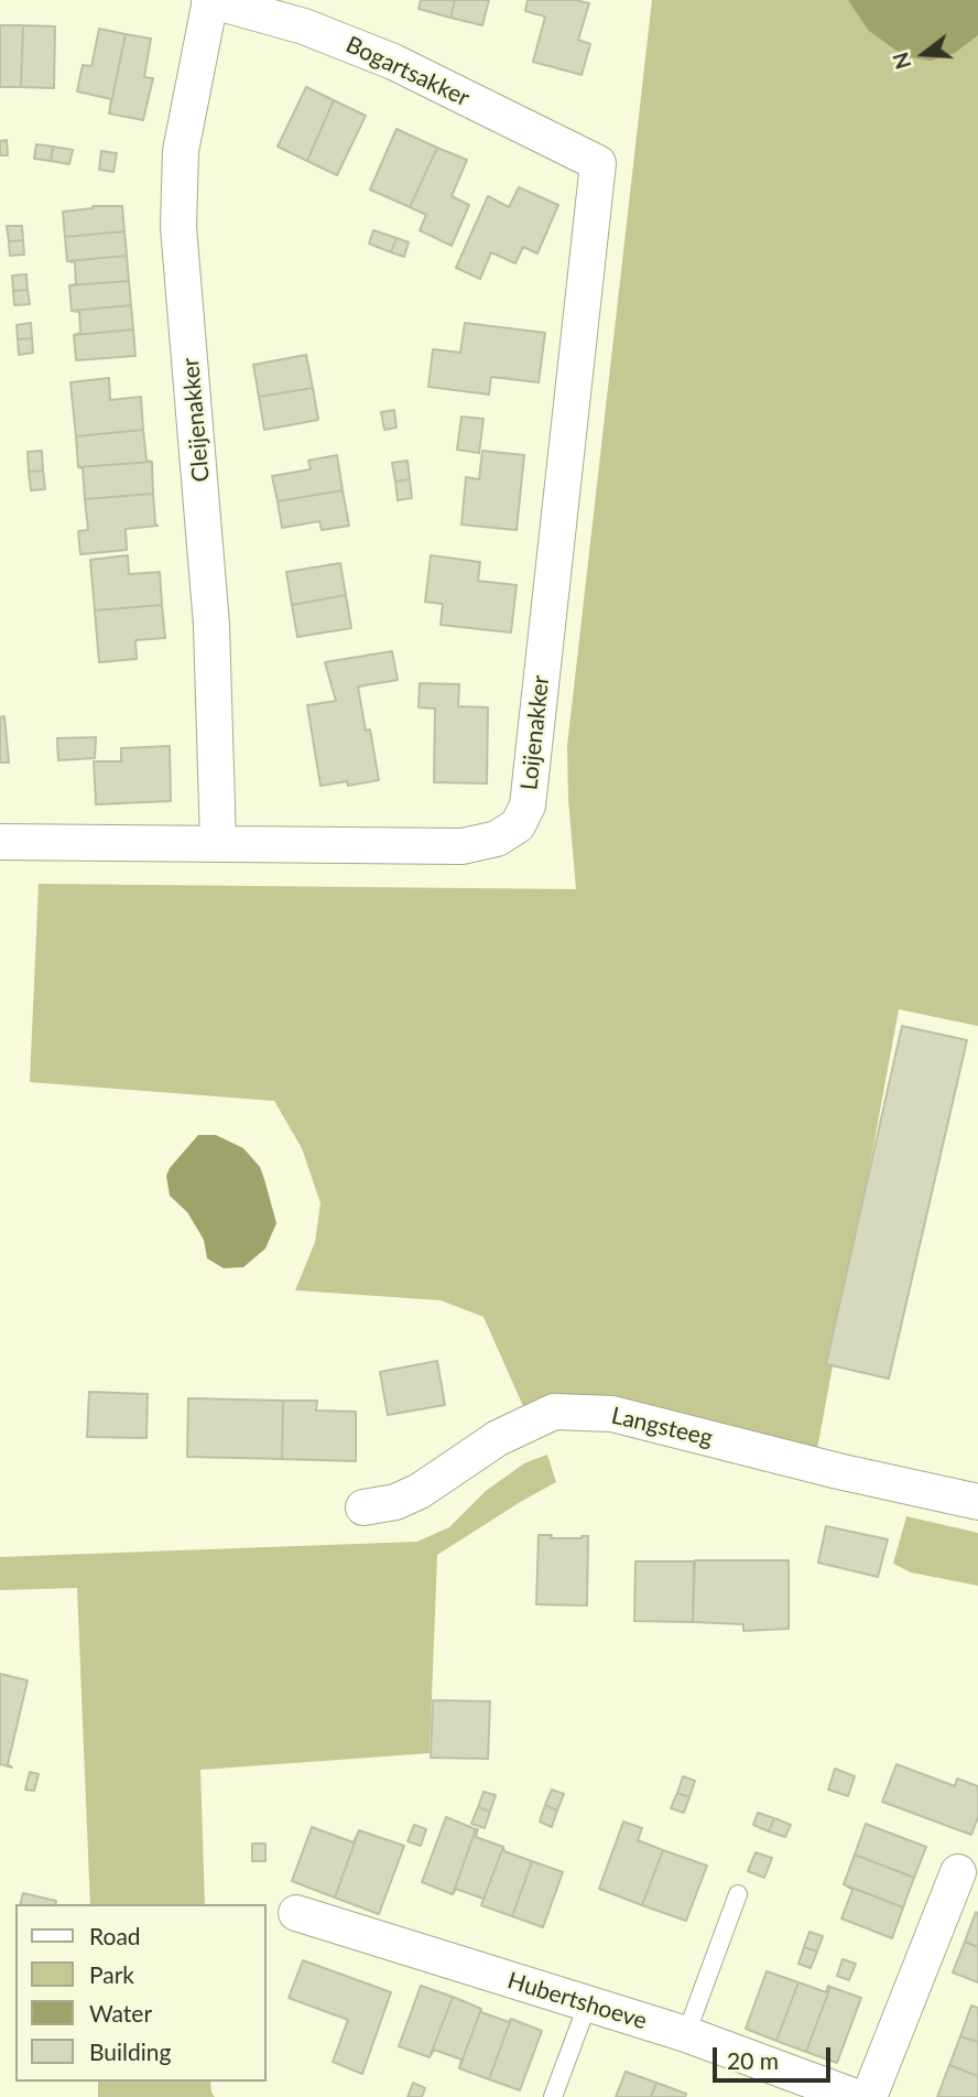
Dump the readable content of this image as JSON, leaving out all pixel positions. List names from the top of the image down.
{
  "streets": {
    "street": [
      "Bogartsakker",
      "Cleijenakker",
      "Loijenakker",
      "Langsteeg",
      "Hubertshoeve"
    ]
  },
  "crossings": [
    ["Bogartsakker", "Cleijenakker"],
    ["Bogartsakker", "Loijenakker"],
    ["Cleijenakker", "Loijenakker"]
  ],
  "legend": [
    "Road",
    "Park",
    "Water",
    "Building"
  ],
  "scale_bar": "20 m",
  "north": "left"
}
